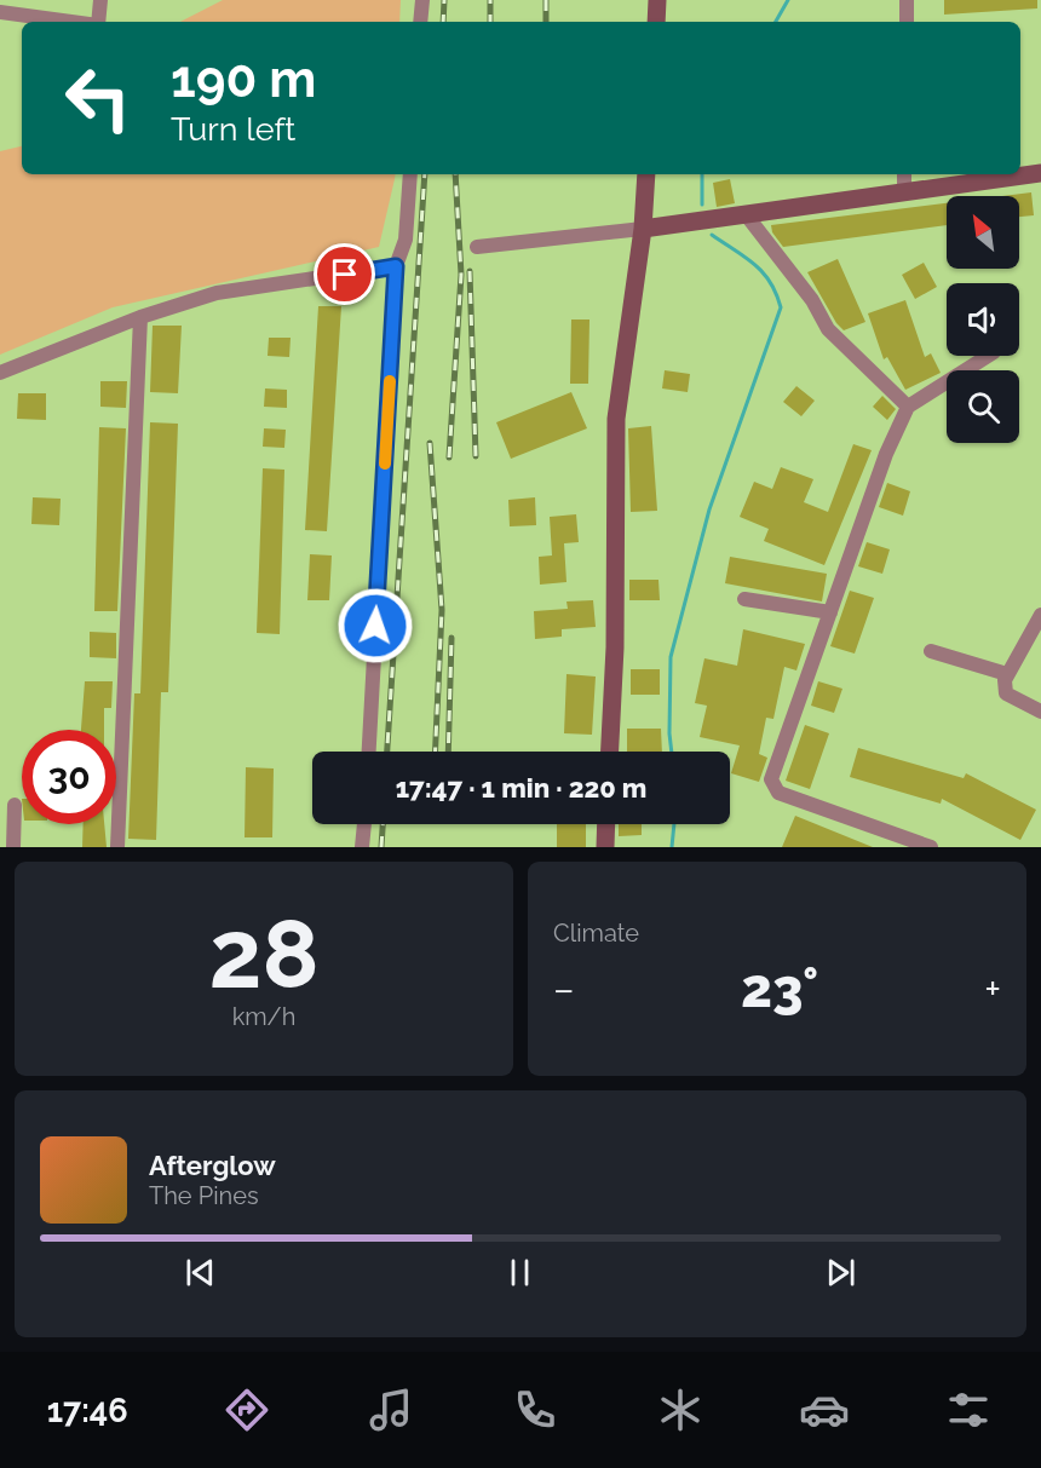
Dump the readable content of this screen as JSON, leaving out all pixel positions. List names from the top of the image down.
{
  "north": "top left",
  "page": {
    "turn": ["190 m", "Turn left"],
    "limit": "30",
    "trip": "17:47 · 1 min · 220 m",
    "tile": [
      ["28", "km/h"],
      "Climate"
    ],
    "heat": ["−", "23°", "+"],
    "song": ["Afterglow", "The Pines"],
    "tabs": "17:46"
  }
}
